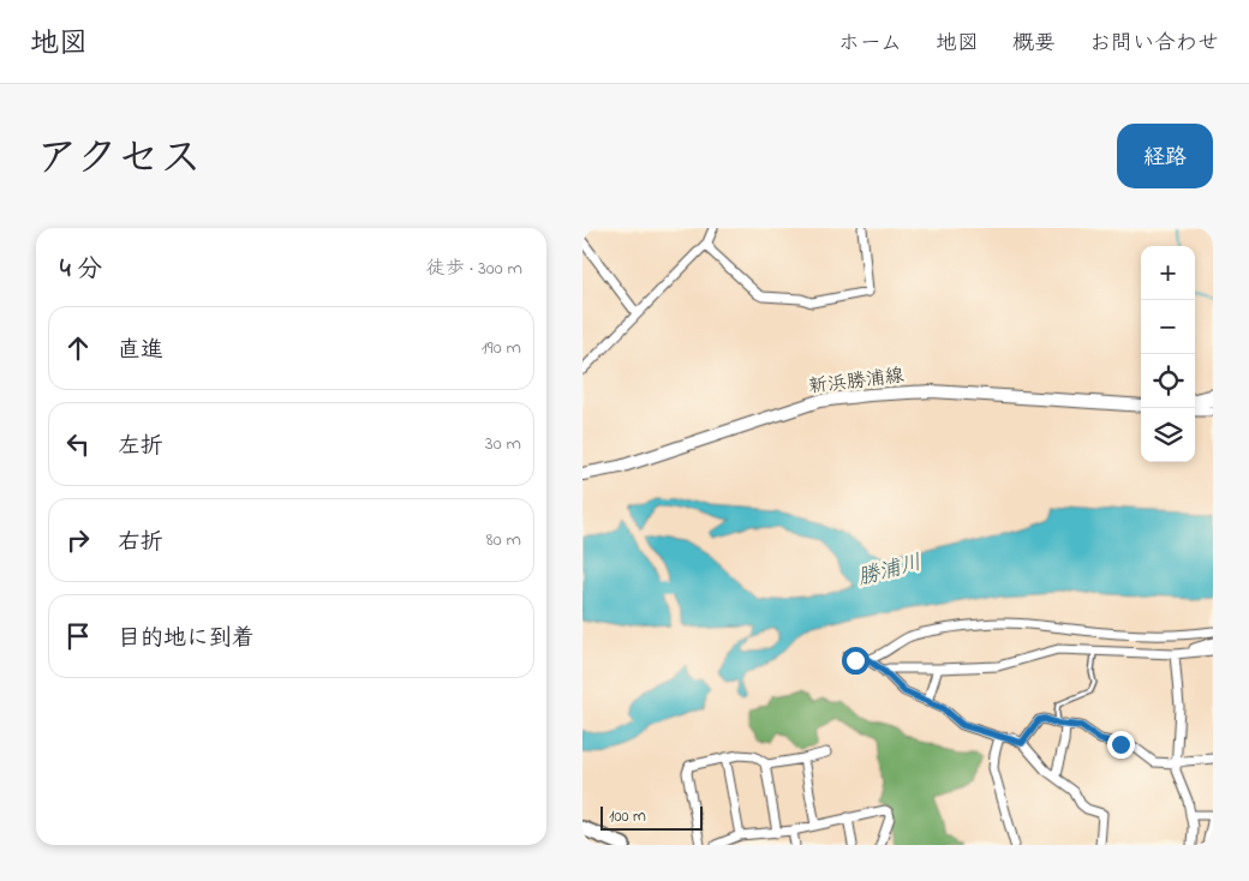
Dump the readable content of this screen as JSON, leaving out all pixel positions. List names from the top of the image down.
{
  "streets": {
    "main road": ["新浜勝浦線"]
  },
  "water": ["勝浦川"],
  "scale_bar": "100 m",
  "page": {
    "header": "地図",
    "nav": [
      "ホーム",
      "地図",
      "概要",
      "お問い合わせ"
    ],
    "title": "アクセス",
    "buttons": "経路",
    "heading": ["4 分", "徒歩 · 300 m"],
    "map_buttons": ["+", "−"],
    "list": [
      ["直進", "190 m"],
      ["左折", "30 m"],
      ["右折", "80 m"],
      "目的地に到着"
    ],
    "scale": "100 m"
  }
}
